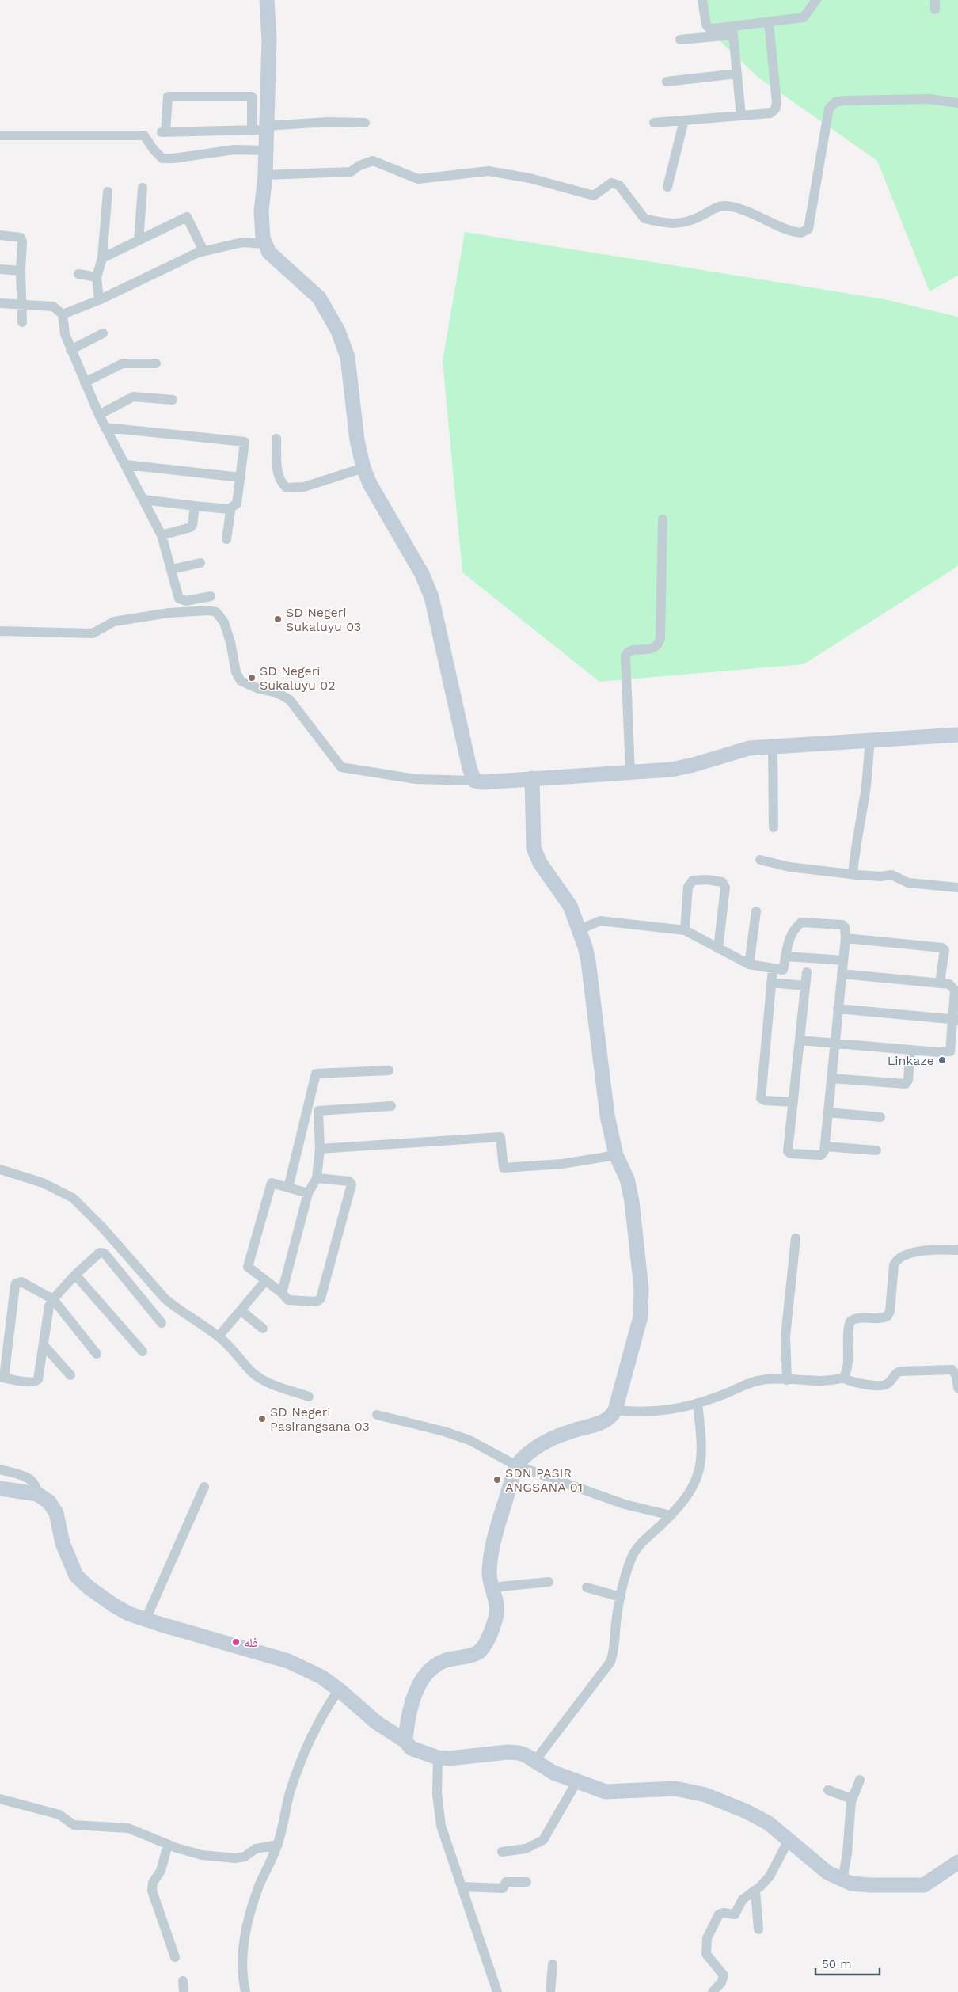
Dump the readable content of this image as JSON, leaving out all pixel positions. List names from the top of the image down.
{
  "places": [
    "SD Negeri Sukaluyu 03",
    "SD Negeri Sukaluyu 02",
    "Linkaze",
    "SD Negeri Pasirangsana 03",
    "SDN PASIR ANGSANA 01",
    "فله"
  ],
  "scale_bar": "50 m"
}
